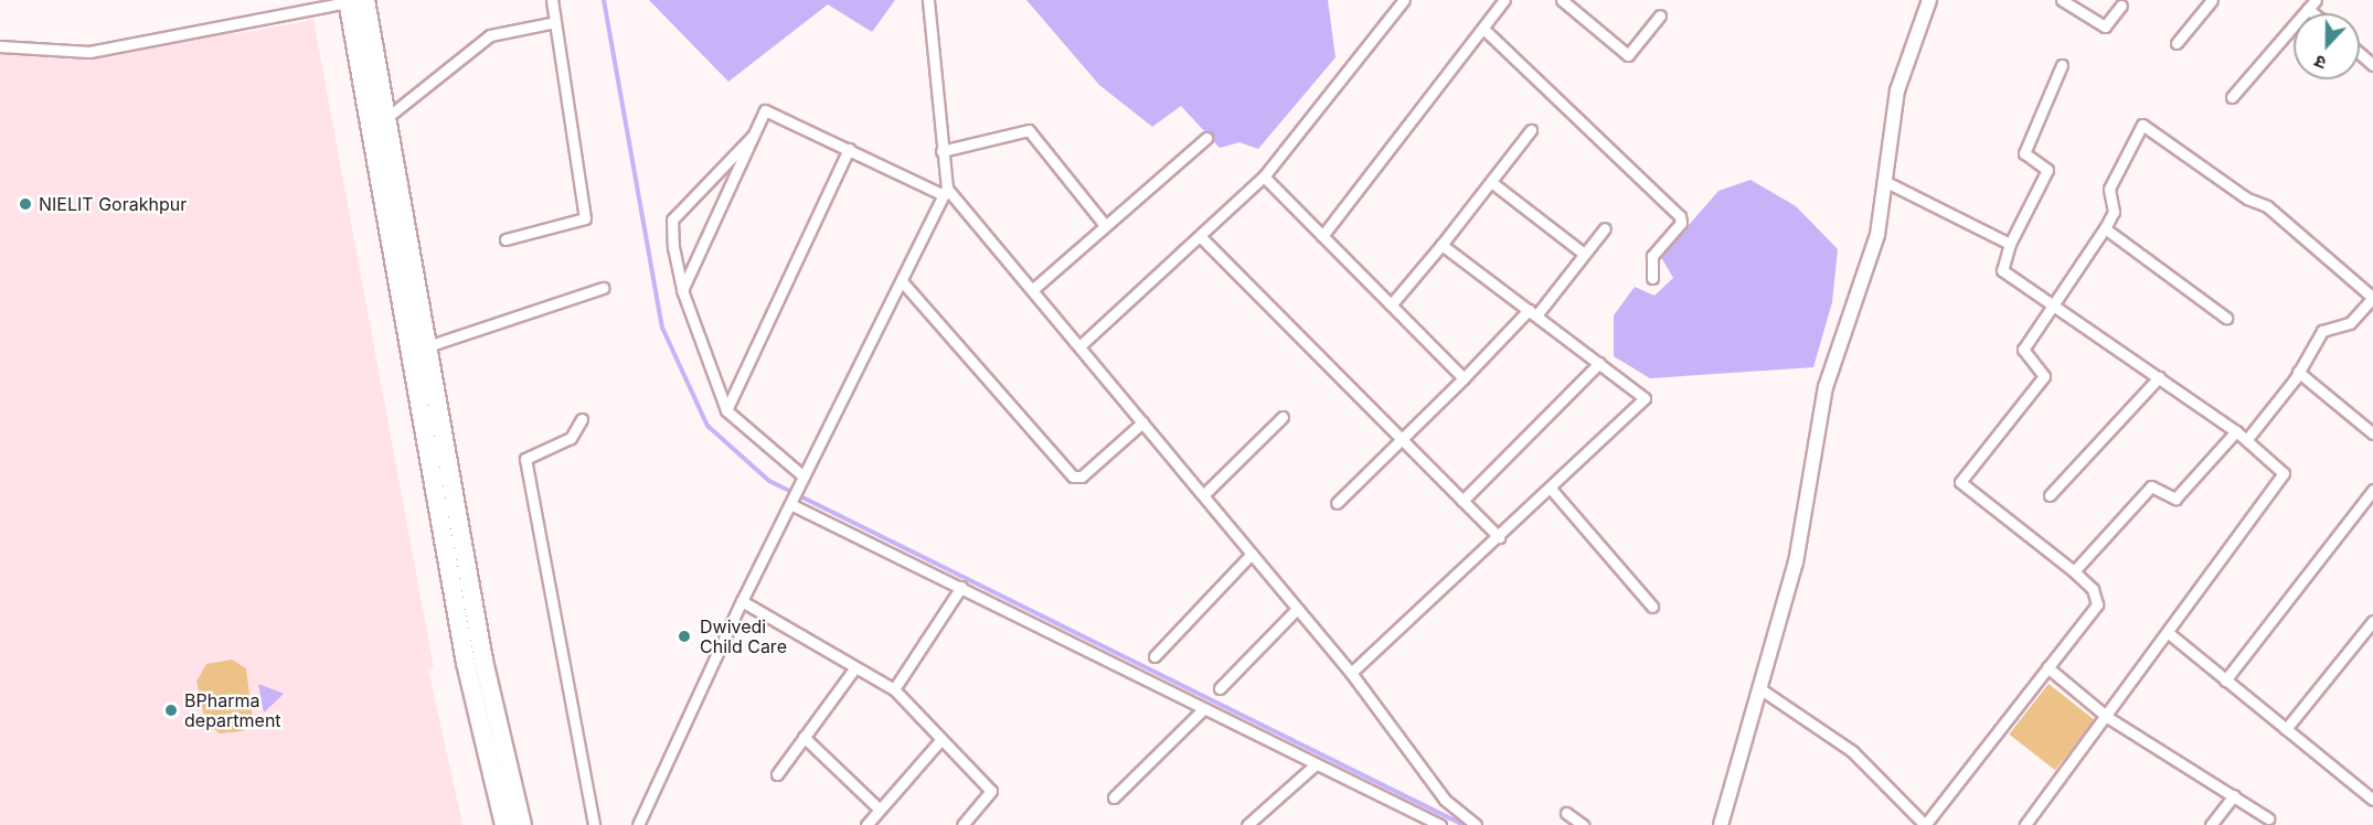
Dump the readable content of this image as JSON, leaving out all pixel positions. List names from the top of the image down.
{
  "places": ["NIELIT Gorakhpur", "Dwivedi Child Care", "BPharma department"],
  "north": "bottom"
}
